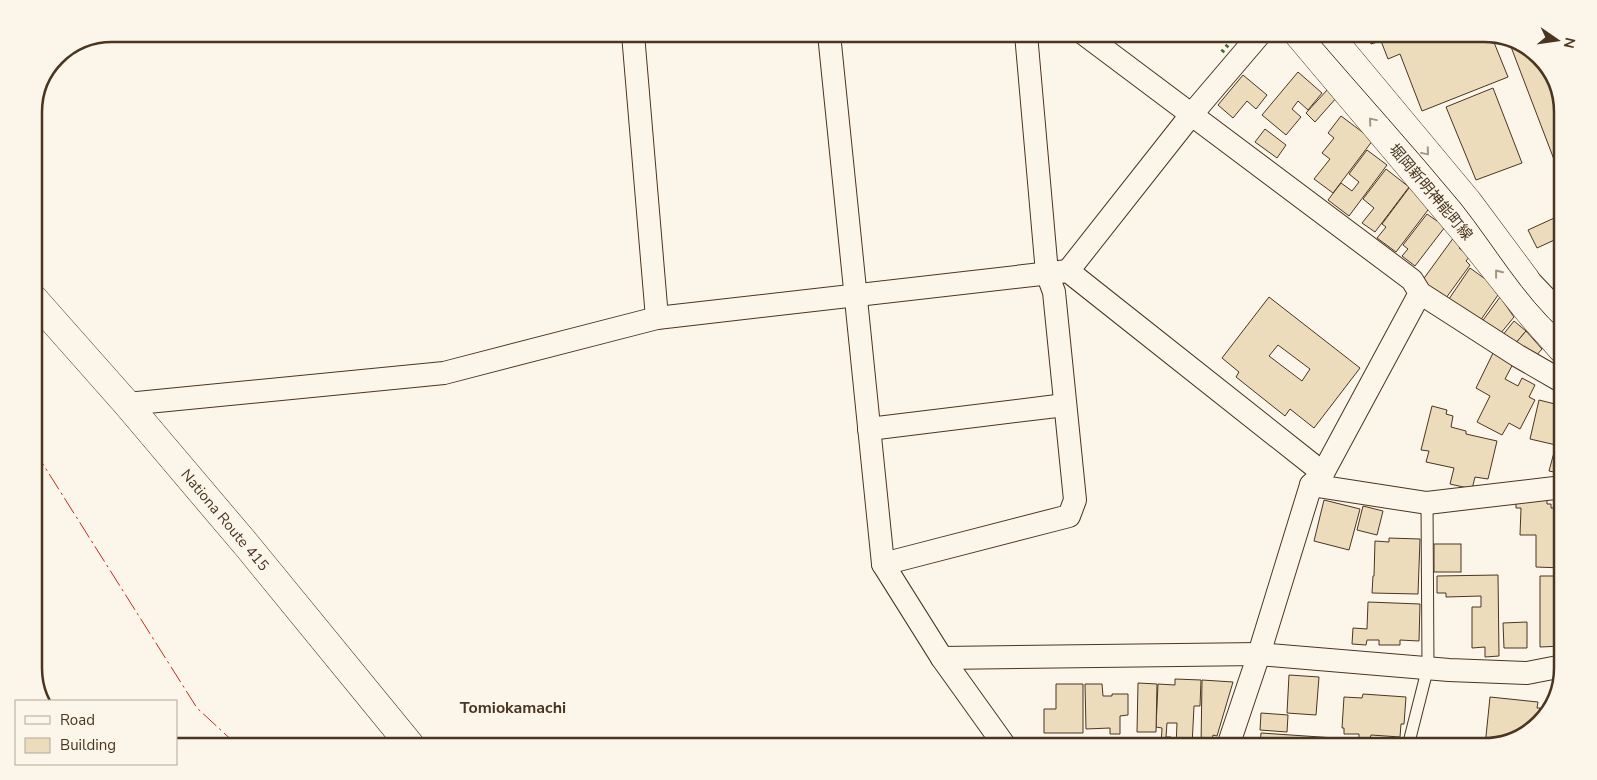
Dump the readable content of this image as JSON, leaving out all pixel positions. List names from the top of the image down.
{
  "streets": {
    "main road": ["堀岡新明神能町線", "Nationa Route 415"]
  },
  "districts": ["Tomiokamachi"],
  "legend": ["Road", "Building"],
  "north": "right"
}
